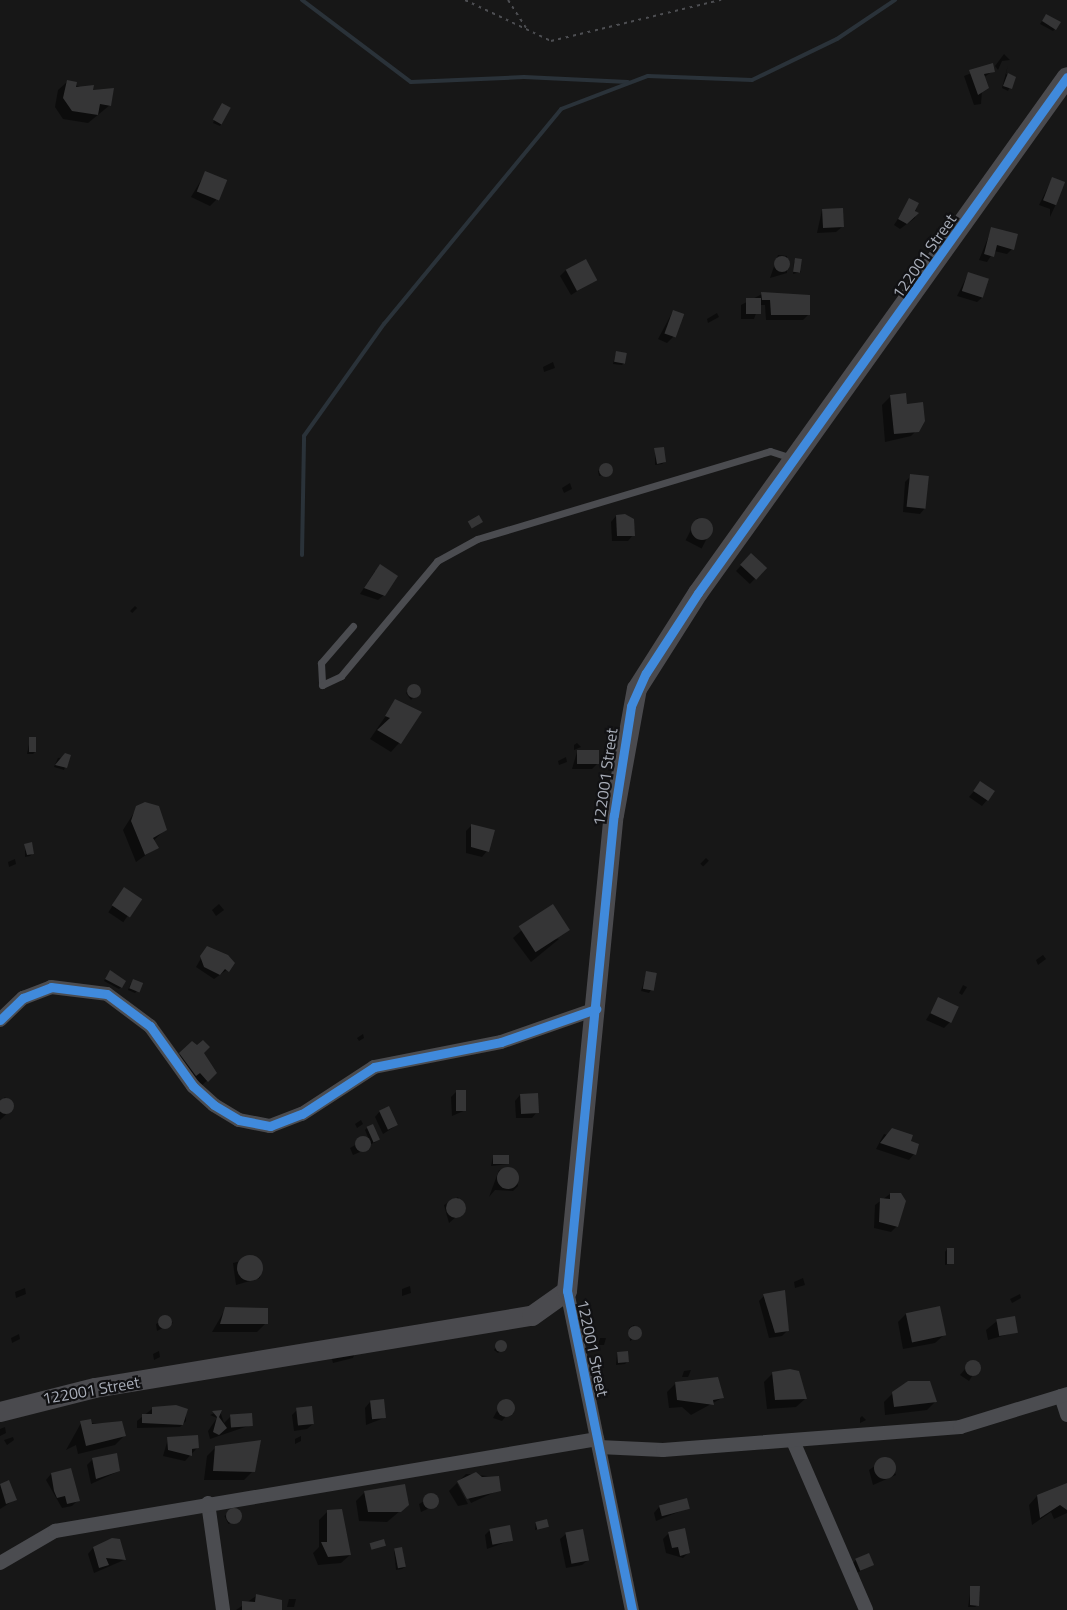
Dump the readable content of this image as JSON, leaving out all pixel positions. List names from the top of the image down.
{
  "streets": {
    "street": ["122001 Street"]
  }
}
